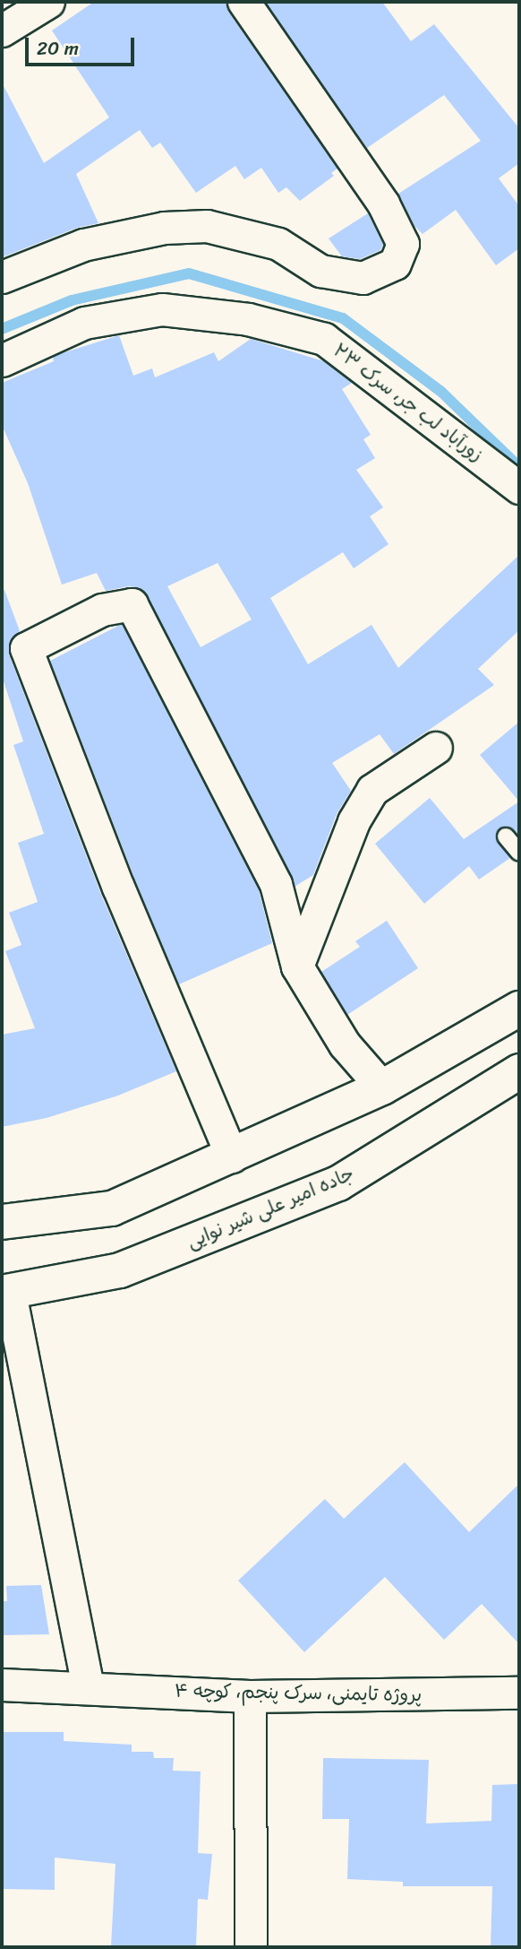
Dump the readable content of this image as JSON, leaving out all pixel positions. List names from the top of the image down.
{
  "streets": {
    "main road": ["جاده امیر علی شیر نوایی"],
    "street": ["زورآباد لب جر، سرک ۲۳", "پروژه تایمنی، سرک پنجم، کوچه ۴"]
  },
  "scale_bar": "20 m"
}
